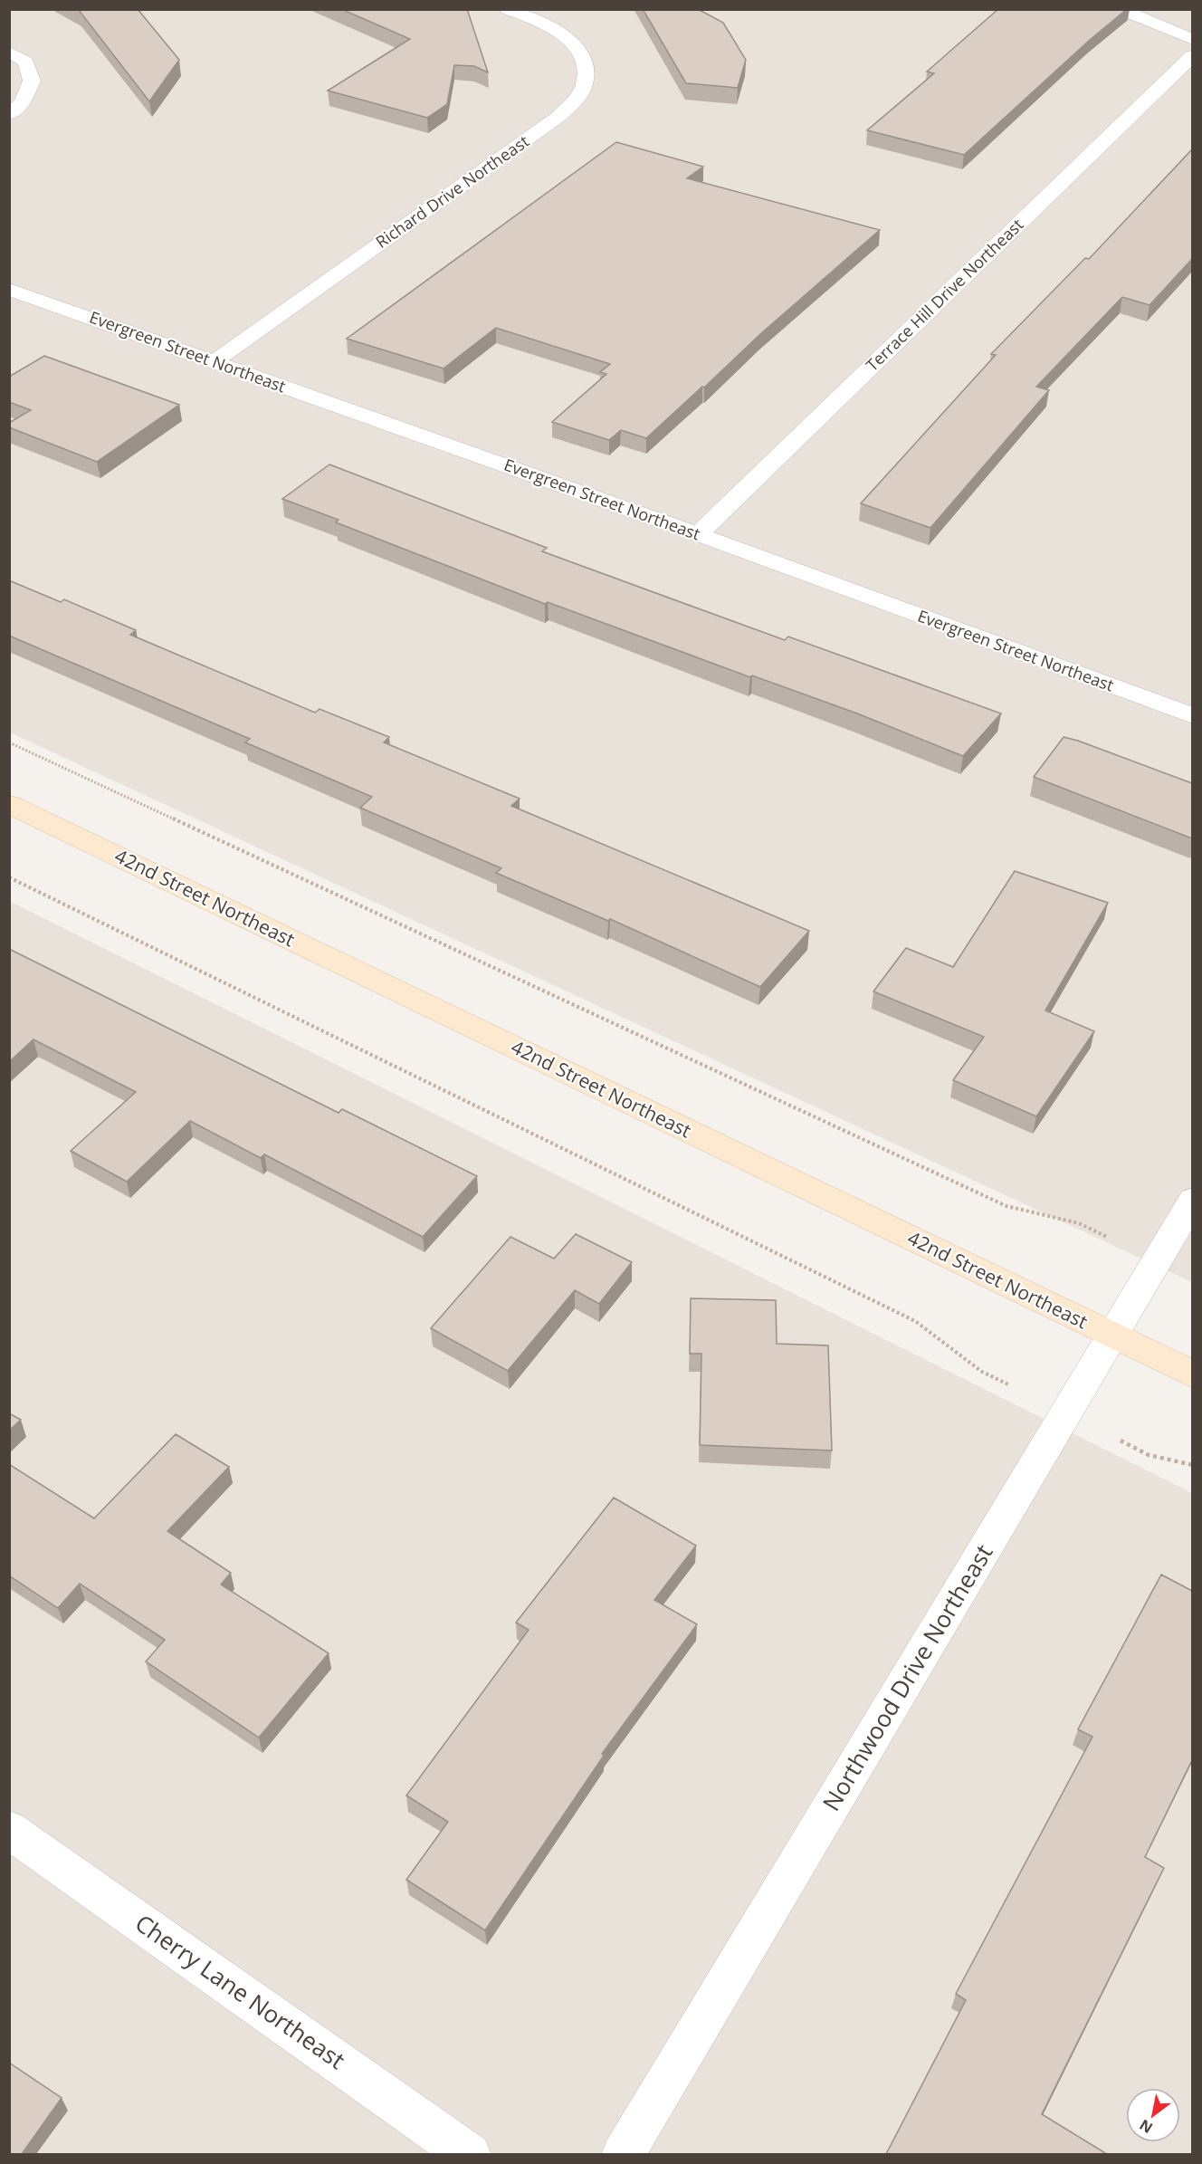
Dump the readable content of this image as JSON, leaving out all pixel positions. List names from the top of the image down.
{
  "streets": {
    "main road": ["42nd Street Northeast"],
    "street": [
      "Richard Drive Northeast",
      "Terrace Hill Drive Northeast",
      "Evergreen Street Northeast",
      "Northwood Drive Northeast",
      "Cherry Lane Northeast"
    ]
  },
  "crossings": [
    ["Richard Drive Northeast", "Evergreen Street Northeast"],
    ["Terrace Hill Drive Northeast", "Evergreen Street Northeast"],
    ["42nd Street Northeast", "Northwood Drive Northeast"]
  ],
  "north": "bottom left"
}
